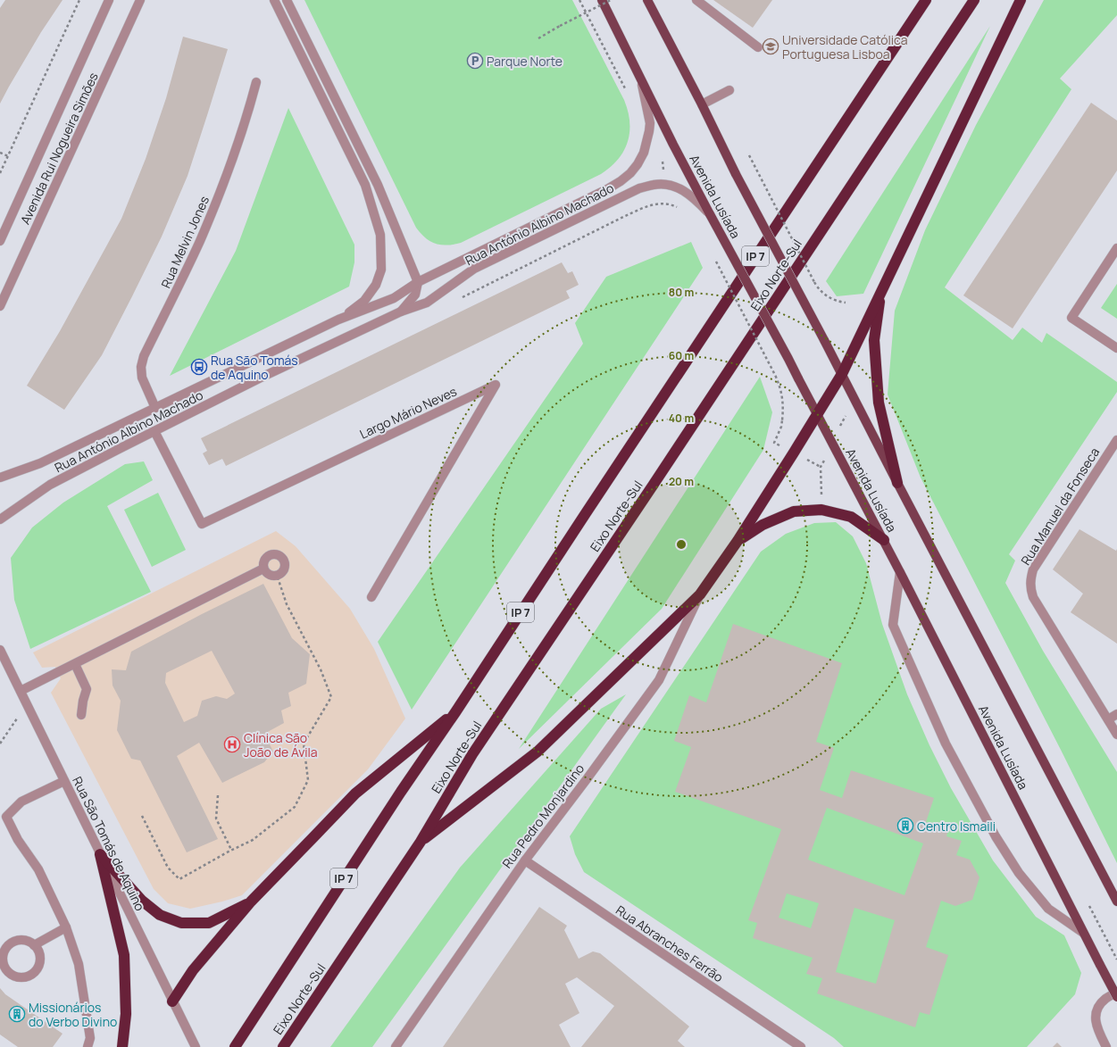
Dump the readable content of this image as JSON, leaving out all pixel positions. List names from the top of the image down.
{
  "streets": {
    "highway": ["IP 7", "Eixo Norte-Sul"],
    "main road": ["Avenida Lusíada"],
    "street": [
      "Avenida Rui Nogueira Simões",
      "Rua António Albino Machado",
      "Rua Melvin Jones",
      "Largo Mário Neves",
      "Rua Manuel da Fonseca",
      "Rua Pedro Monjardino",
      "Rua São Tomás de Aquino",
      "Rua Abranches Ferrão"
    ]
  },
  "crossings": [
    ["Avenida Lusíada", "Rua António Albino Machado"],
    ["Rua António Albino Machado", "Rua Melvin Jones"],
    ["Rua António Albino Machado", "Largo Mário Neves"],
    ["Rua Pedro Monjardino", "Rua Abranches Ferrão"]
  ],
  "places": {
    "school or university": ["Universidade Católica Portuguesa Lisboa"],
    "parking": ["Parque Norte"],
    "bus stop": ["Rua São Tomás de Aquino"],
    "hospital": ["Clínica São João de Ávila"],
    "building": ["Centro Ismaili", "Missionários do Verbo Divino"]
  },
  "rings": [
    "80 m",
    "60 m",
    "40 m",
    "20 m"
  ]
}
